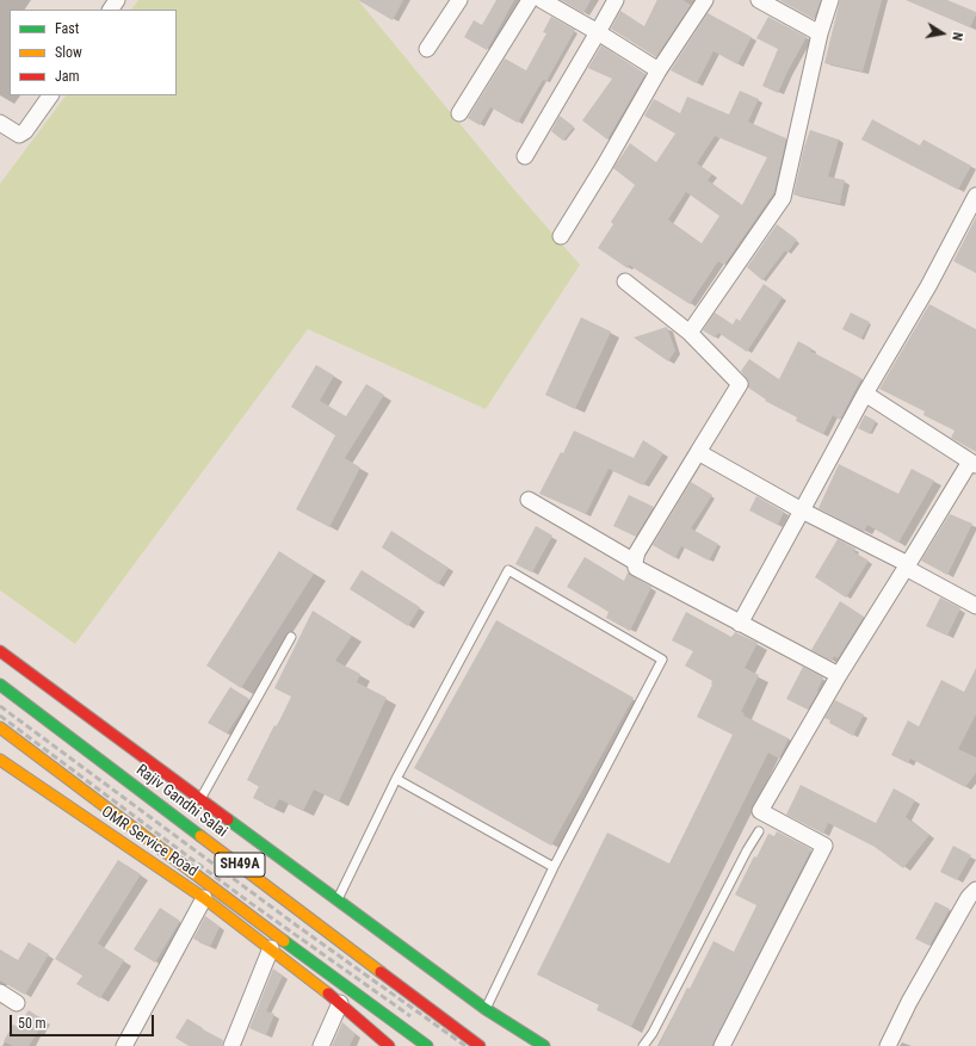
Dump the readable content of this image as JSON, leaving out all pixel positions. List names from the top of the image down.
{
  "streets": {
    "street": ["Rajiv Gandhi Salai", "OMR Service Road", "SH49A"]
  },
  "legend": ["Fast", "Slow", "Jam"],
  "scale_bar": "50 m",
  "north": "right"
}
